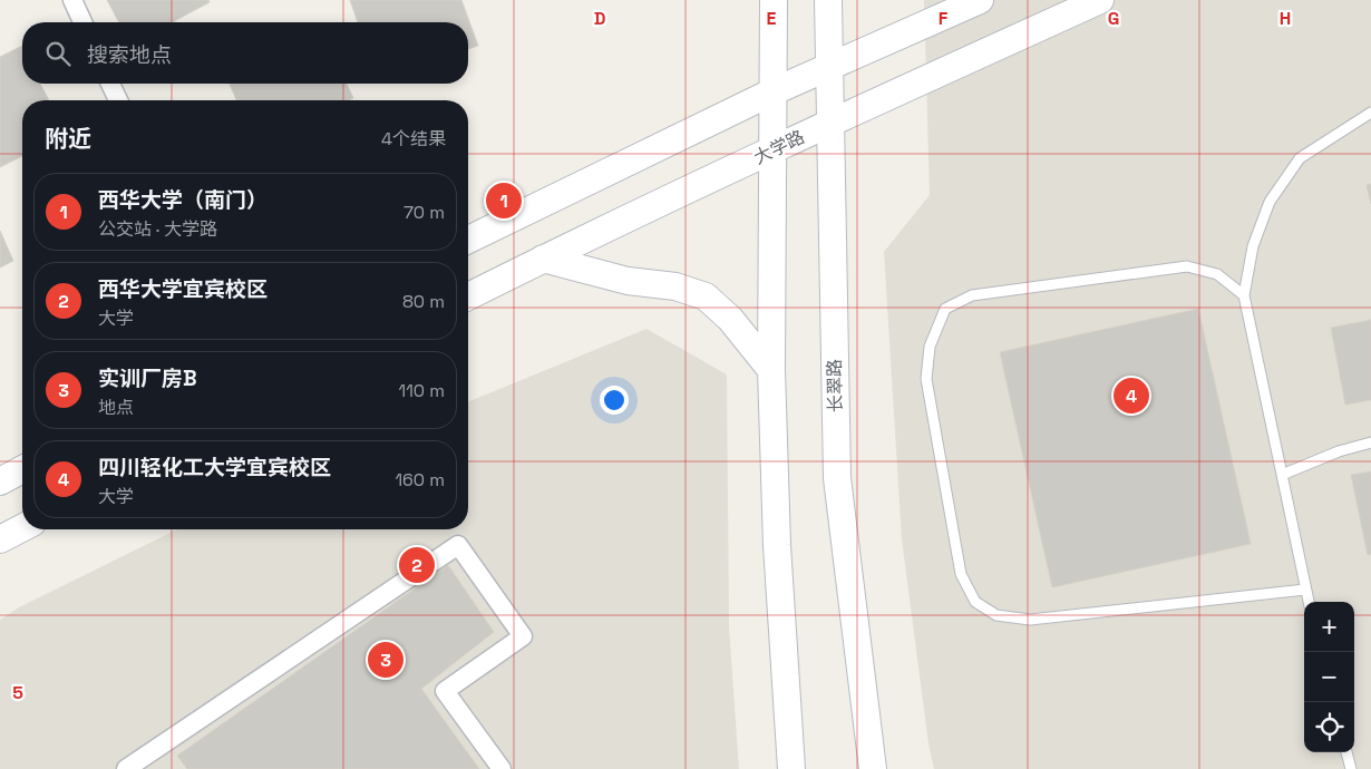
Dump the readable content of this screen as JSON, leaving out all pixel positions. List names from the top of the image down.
{
  "streets": {
    "main road": ["大学路", "长翠路"]
  },
  "crossings": [
    ["大学路", "长翠路"]
  ],
  "page": {
    "search": "搜索地点",
    "heading": ["附近", "4个结果"],
    "list": [
      {
        "mark": "1",
        "name": "西华大学（南门）",
        "note": "公交站 · 大学路",
        "value": "70 m"
      },
      {
        "mark": "2",
        "name": "西华大学宜宾校区",
        "note": "大学",
        "value": "80 m"
      },
      {
        "mark": "3",
        "name": "实训厂房B",
        "note": "地点",
        "value": "110 m"
      },
      {
        "mark": "4",
        "name": "四川轻化工大学宜宾校区",
        "note": "大学",
        "value": "160 m"
      }
    ],
    "pins": [
      "1",
      "4",
      "2",
      "3"
    ],
    "map_buttons": ["+", "−"]
  },
  "grid": {
    "columns": [
      "D",
      "E",
      "F",
      "G",
      "H"
    ],
    "rows": ["5"]
  }
}
